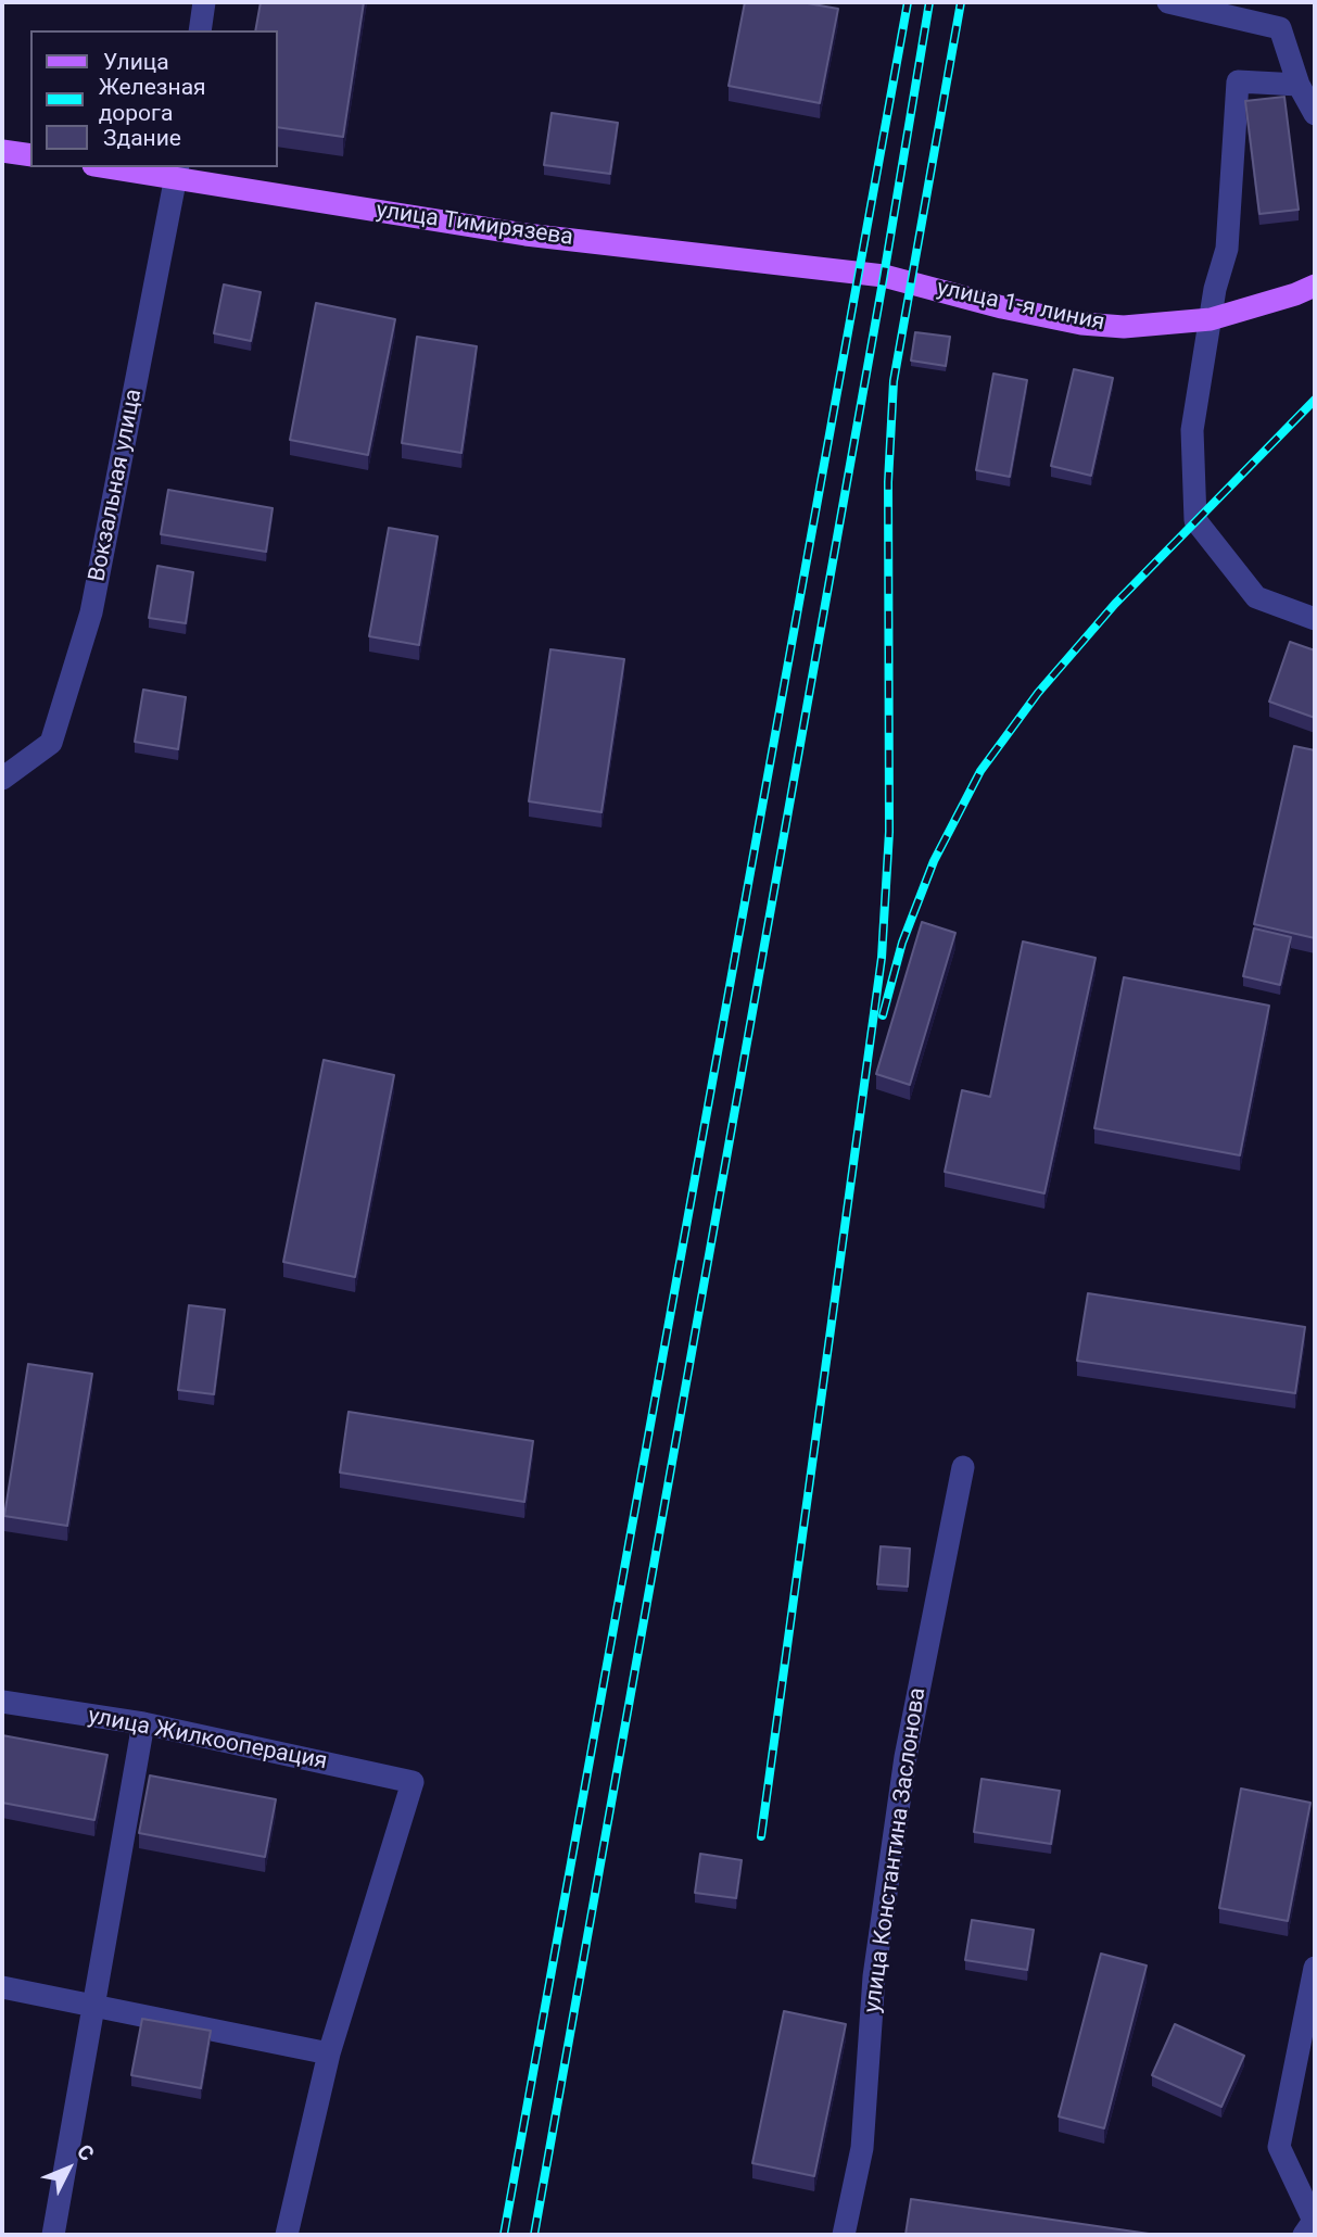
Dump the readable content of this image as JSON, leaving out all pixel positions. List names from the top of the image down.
{
  "streets": {
    "main road": ["улица Тимирязева", "улица 1-я линия"],
    "street": ["Вокзальная улица", "улица Жилкооперация", "улица Константина Заслонова"]
  },
  "crossings": [
    ["улица Тимирязева", "улица 1-я линия"],
    ["улица Тимирязева", "Вокзальная улица"]
  ],
  "legend": ["Улица", "Железная дорога", "Здание"],
  "north": "top right"
}
